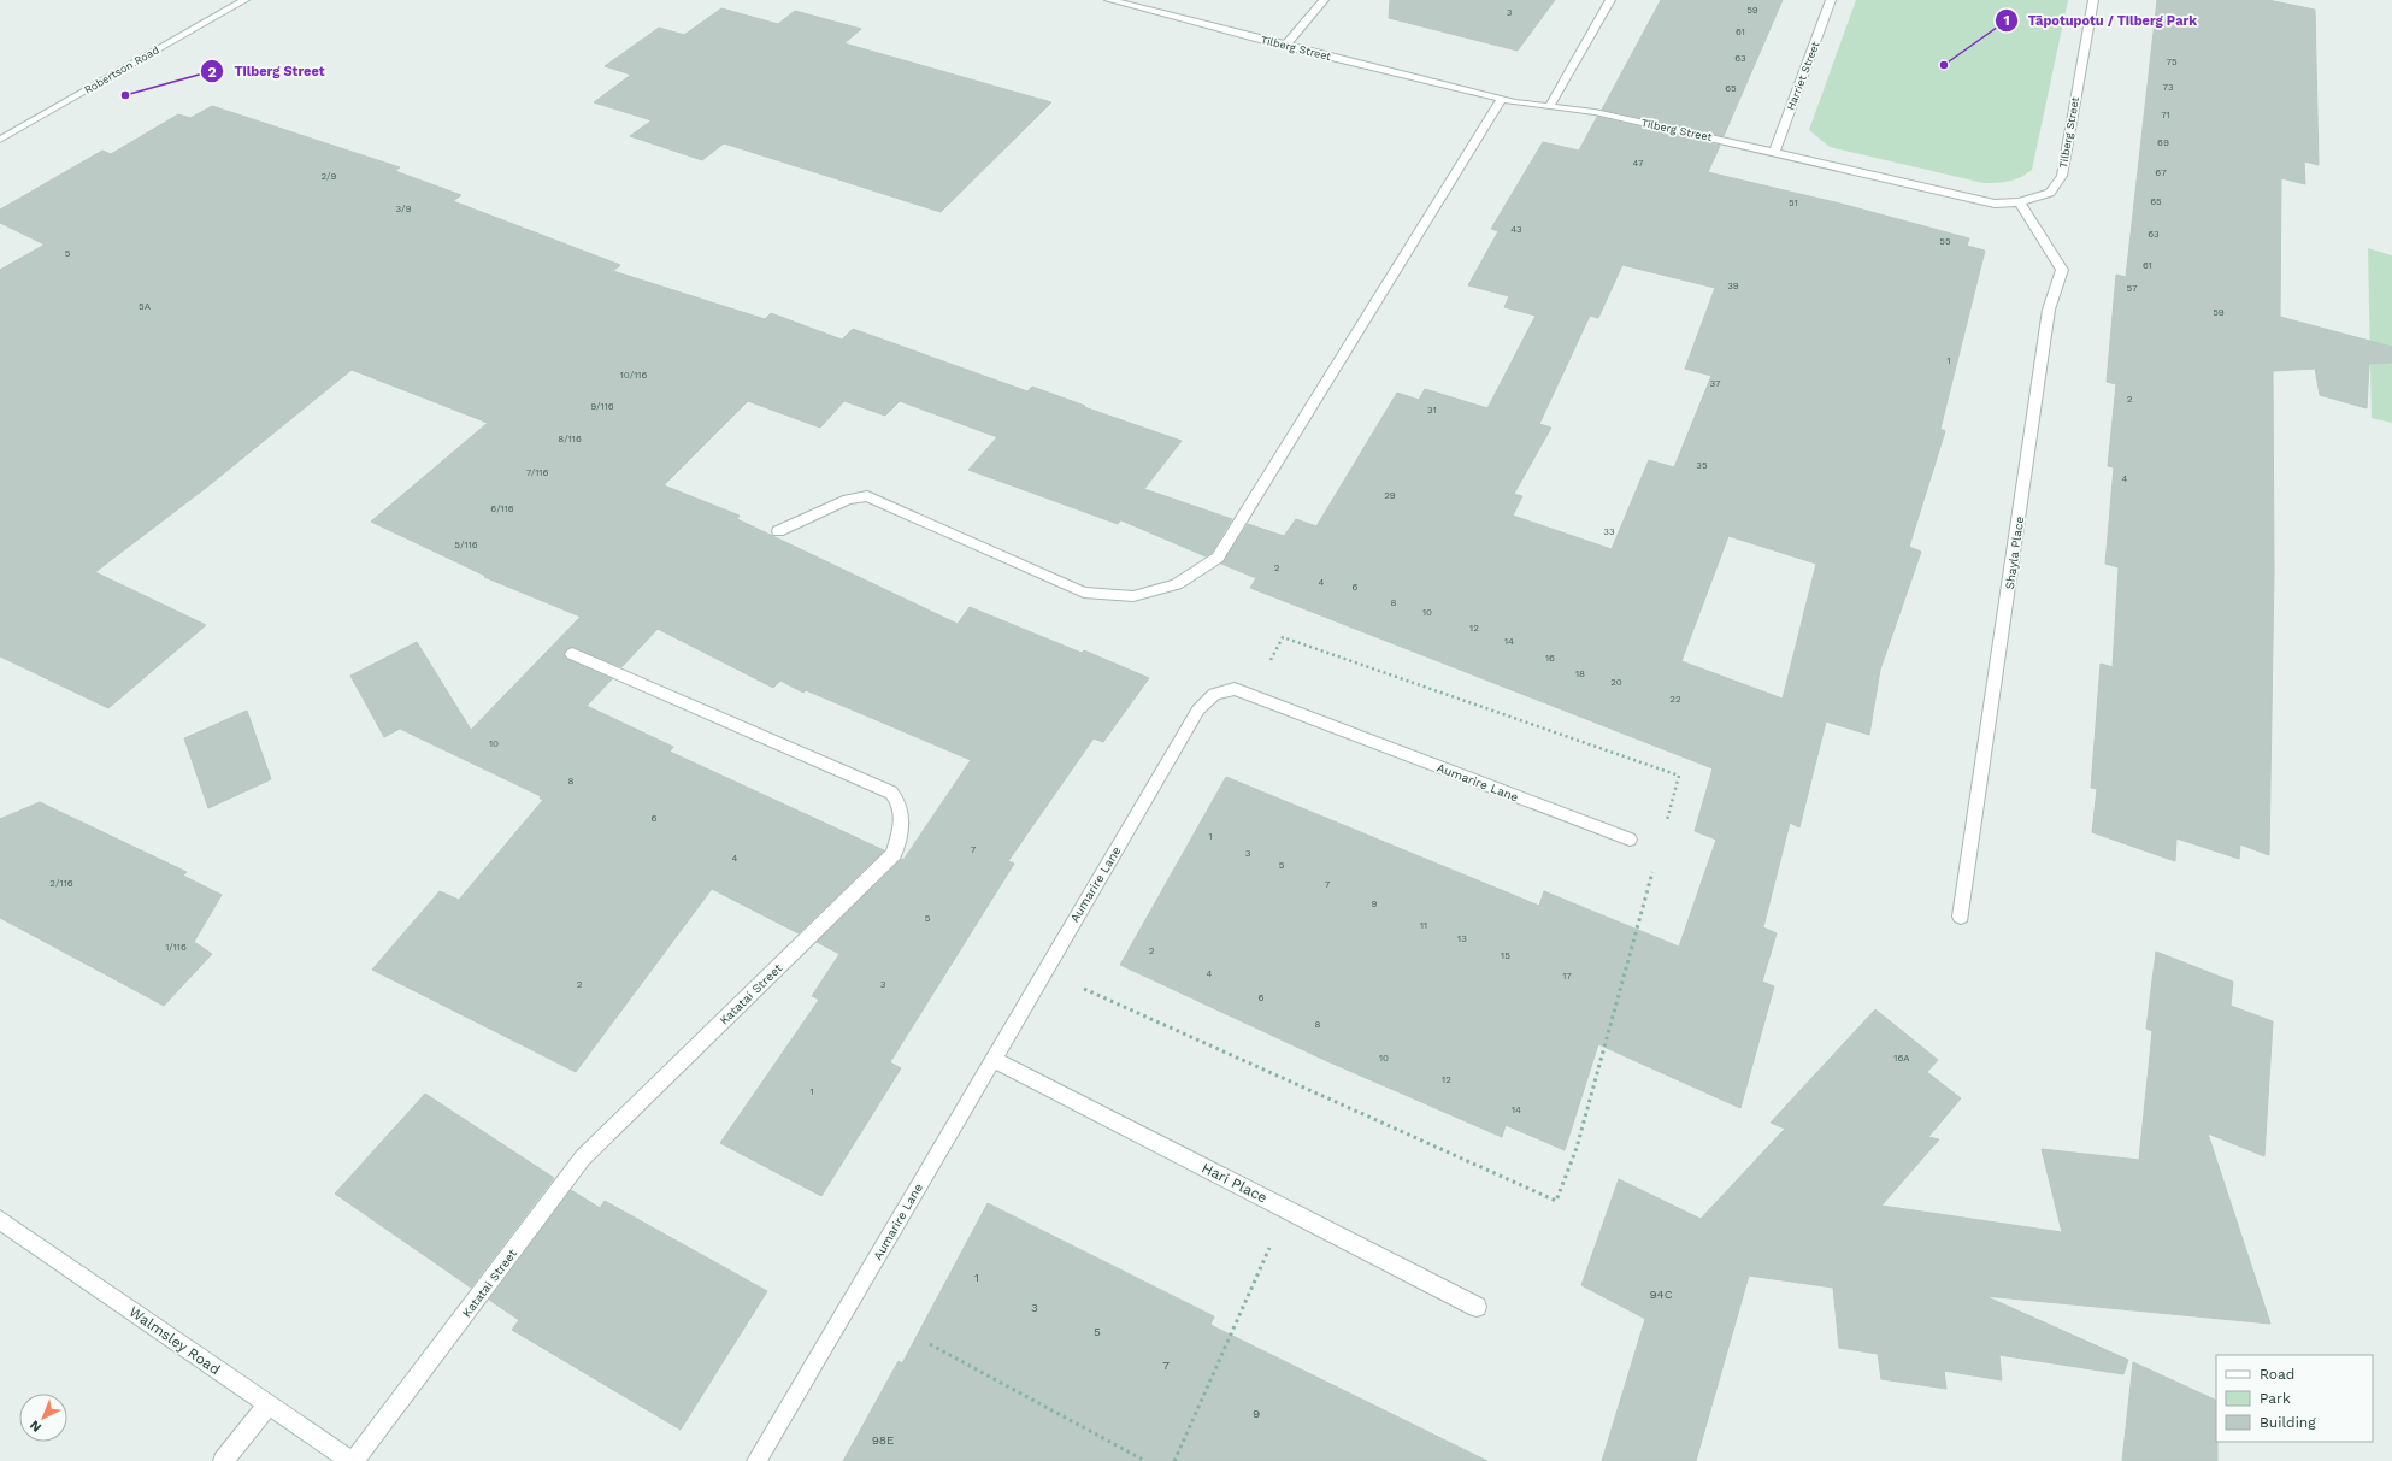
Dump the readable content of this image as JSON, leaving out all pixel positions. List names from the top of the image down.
{
  "streets": {
    "street": [
      "Tilberg Street",
      "Robertson Road",
      "Harriet Street",
      "Shayla Place",
      "Aumarire Lane",
      "Katatai Street",
      "Hari Place",
      "Walmsley Road"
    ]
  },
  "crossings": [
    ["Tilberg Street", "Harriet Street"],
    ["Tilberg Street", "Shayla Place"],
    ["Aumarire Lane", "Hari Place"]
  ],
  "places": ["Tāpotupotu / Tilberg Park", "Tilberg Street"],
  "house_numbers": [
    "59",
    "3",
    "61",
    "63",
    "75",
    "73",
    "65",
    "71",
    "69",
    "47",
    "67",
    "2/9",
    "65",
    "51",
    "3/9",
    "43",
    "63",
    "55",
    "5",
    "61",
    "39",
    "57",
    "5A",
    "59",
    "1",
    "10/116",
    "37",
    "2",
    "9/116",
    "31",
    "8/116",
    "35",
    "7/116",
    "4",
    "29",
    "6/116",
    "33",
    "5/116",
    "2",
    "4",
    "6",
    "8",
    "10",
    "12",
    "14",
    "16",
    "18",
    "20",
    "22",
    "10",
    "8",
    "6",
    "1",
    "7",
    "3",
    "4",
    "5",
    "2/116",
    "7",
    "9",
    "5",
    "11",
    "13",
    "1/116",
    "2",
    "15",
    "4",
    "17",
    "2",
    "3",
    "6",
    "8",
    "10",
    "16A",
    "12",
    "1",
    "14",
    "1",
    "94C",
    "3",
    "5",
    "7",
    "9",
    "98E"
  ],
  "legend": ["Road", "Park", "Building"],
  "north": "bottom left"
}
